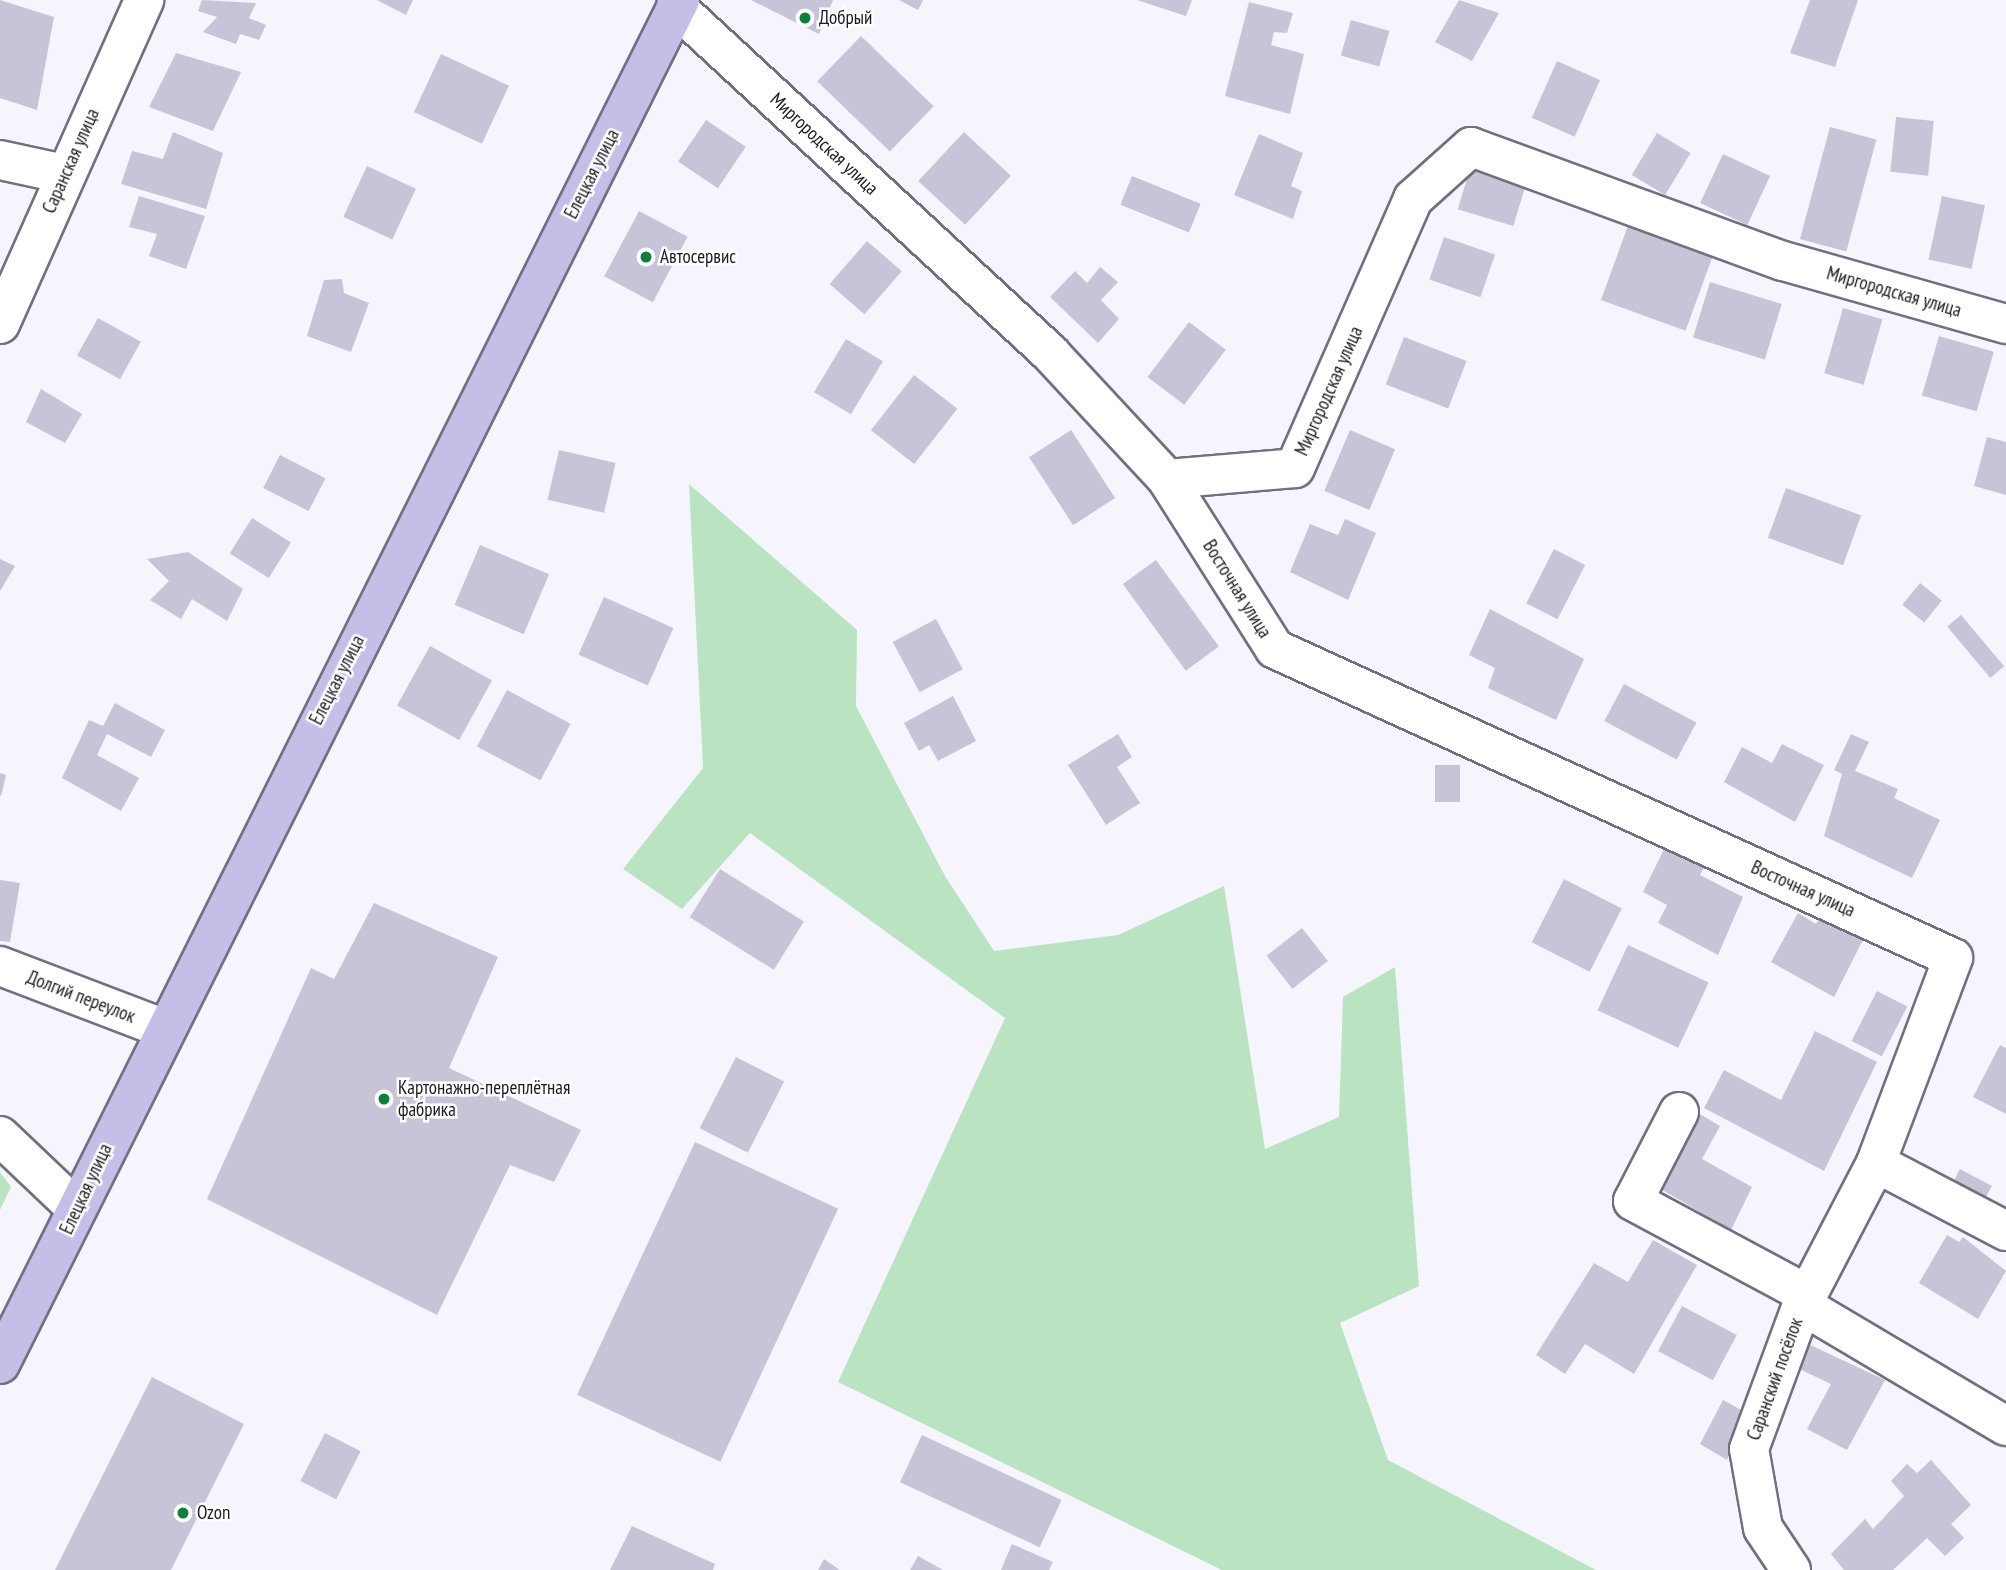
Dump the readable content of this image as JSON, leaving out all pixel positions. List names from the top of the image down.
{
  "streets": {
    "main road": ["Елецкая улица"],
    "street": [
      "Миргородская улица",
      "Саранская улица",
      "Восточная улица",
      "Долгий переулок",
      "Саранский посёлок"
    ]
  },
  "crossings": [
    ["Миргородская улица", "Елецкая улица"],
    ["Миргородская улица", "Восточная улица"],
    ["Елецкая улица", "Долгий переулок"],
    ["Восточная улица", "Саранский посёлок"]
  ],
  "places": [
    "Добрый",
    "Автосервис",
    "Картонажно-переплётная фабрика",
    "Ozon"
  ]
}
